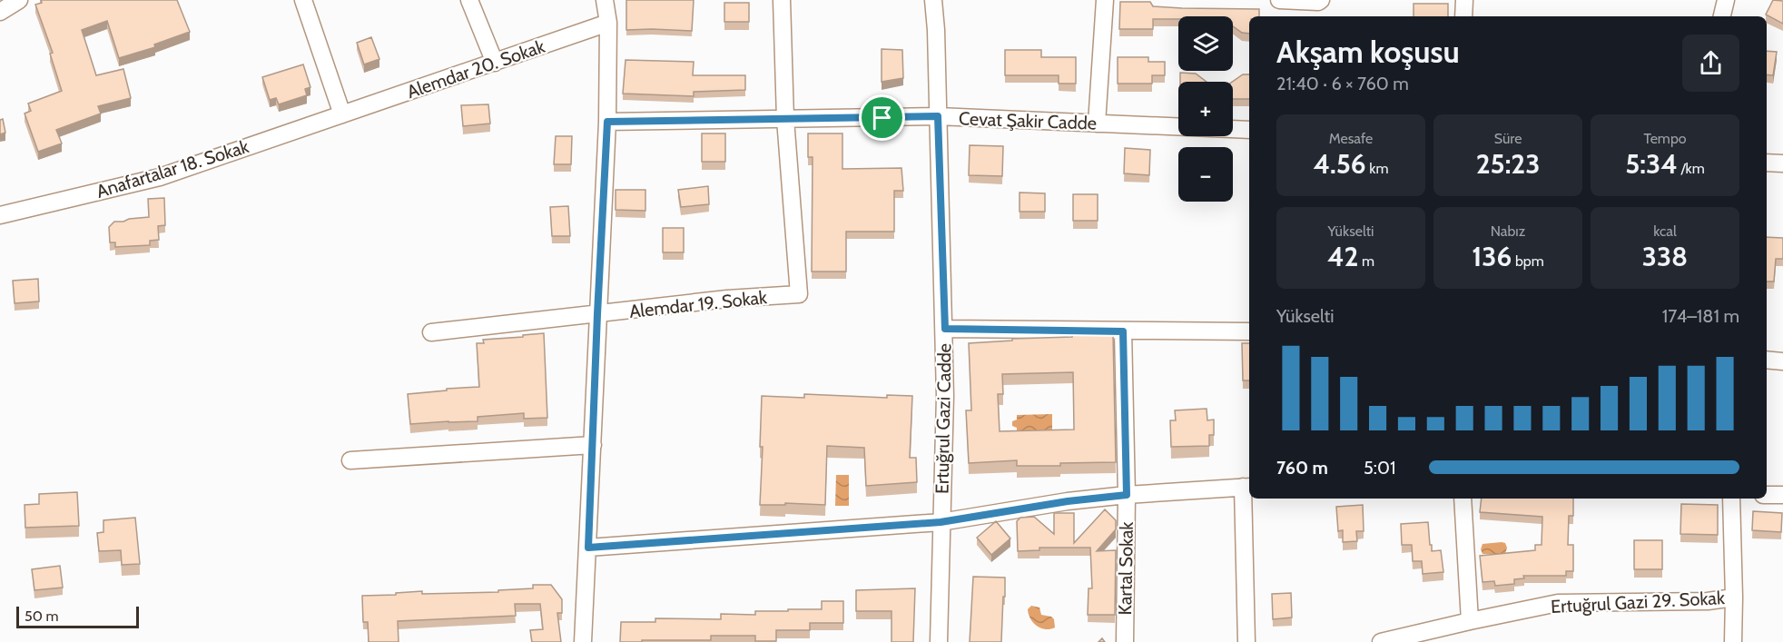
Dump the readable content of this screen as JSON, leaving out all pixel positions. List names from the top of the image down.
{
  "streets": {
    "street": [
      "Alemdar 20. Sokak",
      "Cevat Şakir Cadde",
      "Anafartalar 18. Sokak",
      "Alemdar 19. Sokak",
      "Ertuğrul Gazi Cadde",
      "Kartal Sokak",
      "Ertuğrul Gazi 29. Sokak"
    ]
  },
  "crossings": [
    ["Alemdar 20. Sokak", "Anafartalar 18. Sokak"],
    ["Cevat Şakir Cadde", "Alemdar 19. Sokak"],
    ["Cevat Şakir Cadde", "Ertuğrul Gazi Cadde"]
  ],
  "scale_bar": "50 m",
  "page": {
    "map_buttons": ["+", "−"],
    "heading": ["Akşam koşusu", "21:40 · 6 × 760 m"],
    "stats": [
      ["Mesafe", "4.56 km"],
      ["Süre", "25:23"],
      ["Tempo", "5:34 /km"],
      ["Yükselti", "42 m"],
      ["Nabız", "136 bpm"],
      ["kcal", "338"]
    ],
    "chart": ["Yükselti", "174–181 m"],
    "list": [
      {
        "name": "760 m",
        "note": "5:01"
      }
    ],
    "scale": "50 m"
  }
}
